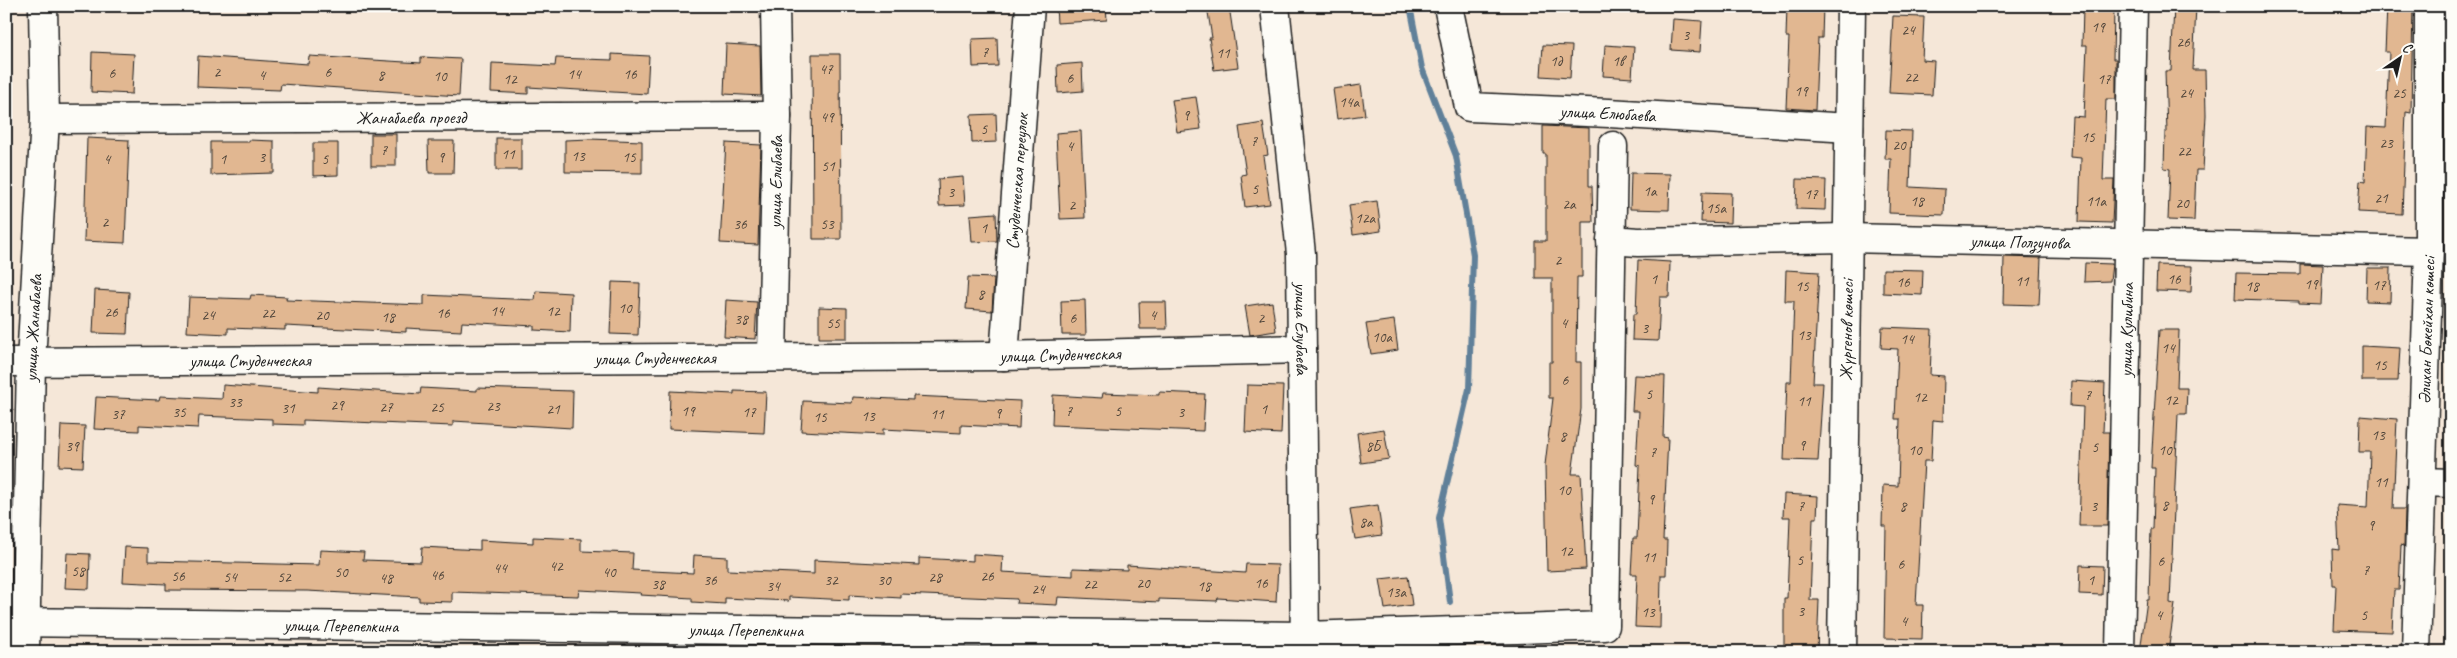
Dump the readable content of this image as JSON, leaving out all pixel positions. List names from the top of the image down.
{
  "streets": {
    "street": [
      "улица Елюбаева",
      "Жанабаева проезд",
      "Студенческая переулок",
      "улица Елибаева",
      "улица Ползунова",
      "улица Елубаева",
      "улица Жанабаева",
      "Жүргенов көшесі",
      "улица Кулибина",
      "Әлихан Бөкейхан көшесі",
      "улица Студенческая",
      "улица Перепелкина"
    ]
  },
  "crossings": [
    ["улица Елюбаева", "Жүргенов көшесі"],
    ["Жанабаева проезд", "улица Елибаева"],
    ["Жанабаева проезд", "улица Жанабаева"],
    ["Студенческая переулок", "улица Студенческая"],
    ["улица Елибаева", "улица Студенческая"],
    ["улица Ползунова", "Жүргенов көшесі"],
    ["улица Ползунова", "улица Кулибина"],
    ["улица Ползунова", "Әлихан Бөкейхан көшесі"],
    ["улица Ползунова", "улица Перепелкина"],
    ["улица Елубаева", "улица Студенческая"],
    ["улица Елубаева", "улица Перепелкина"],
    ["улица Жанабаева", "улица Студенческая"],
    ["улица Жанабаева", "улица Перепелкина"]
  ],
  "house_numbers": [
    "19",
    "24",
    "3",
    "26",
    "7",
    "11",
    "1д",
    "1в",
    "47",
    "2",
    "6",
    "6",
    "14",
    "16",
    "4",
    "8",
    "10",
    "22",
    "6",
    "12",
    "17",
    "19",
    "24",
    "25",
    "14а",
    "9",
    "49",
    "5",
    "15",
    "7",
    "23",
    "20",
    "4",
    "7",
    "22",
    "11",
    "13",
    "3",
    "9",
    "15",
    "4",
    "1",
    "5",
    "51",
    "5",
    "1а",
    "3",
    "17",
    "21",
    "18",
    "11а",
    "20",
    "2а",
    "2",
    "15а",
    "12а",
    "2",
    "36",
    "53",
    "1",
    "2",
    "1",
    "16",
    "11",
    "16",
    "19",
    "17",
    "15",
    "18",
    "8",
    "10",
    "14",
    "12",
    "26",
    "22",
    "16",
    "24",
    "20",
    "4",
    "18",
    "6",
    "2",
    "38",
    "55",
    "4",
    "3",
    "13",
    "10а",
    "14",
    "14",
    "15",
    "6",
    "5",
    "7",
    "12",
    "12",
    "11",
    "33",
    "29",
    "23",
    "27",
    "25",
    "31",
    "21",
    "1",
    "19",
    "7",
    "5",
    "35",
    "17",
    "3",
    "9",
    "37",
    "11",
    "13",
    "15",
    "13",
    "8",
    "9",
    "39",
    "8Б",
    "5",
    "10",
    "10",
    "7",
    "11",
    "10",
    "9",
    "8",
    "7",
    "8",
    "3",
    "8а",
    "9",
    "12",
    "11",
    "5",
    "6",
    "6",
    "42",
    "44",
    "7",
    "58",
    "50",
    "40",
    "46",
    "56",
    "26",
    "54",
    "52",
    "28",
    "48",
    "36",
    "32",
    "30",
    "1",
    "20",
    "16",
    "38",
    "22",
    "34",
    "18",
    "24",
    "13а",
    "3",
    "13",
    "4",
    "5",
    "4"
  ],
  "north": "top right"
}
